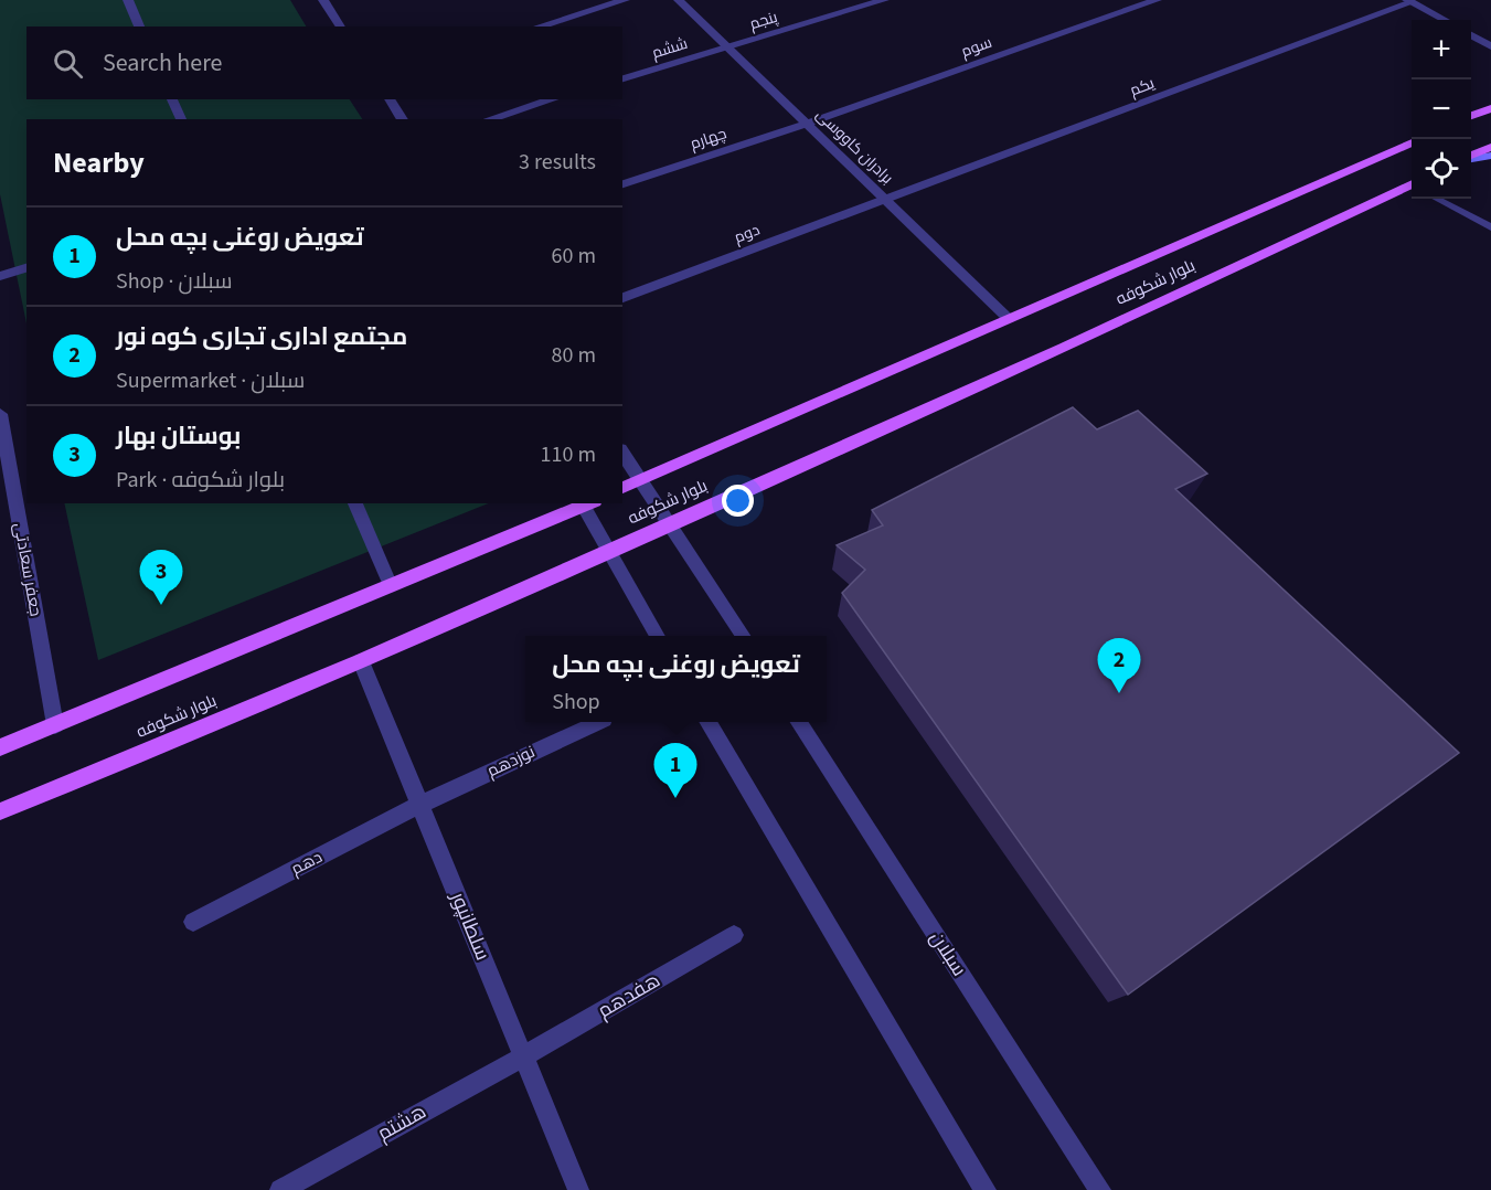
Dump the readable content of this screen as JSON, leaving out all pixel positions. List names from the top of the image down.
{
  "streets": {
    "main road": ["بلوار شکوفه"],
    "street": [
      "پنجم",
      "سوم",
      "ششم",
      "یکم",
      "چهارم",
      "برادران کاووسی",
      "دوم",
      "جعفر سعادتی",
      "نوزدهم",
      "دهم",
      "سلطانپور",
      "سبلان",
      "هفدهم",
      "هشتم"
    ]
  },
  "crossings": [
    ["پنجم", "ششم"],
    ["پنجم", "برادران کاووسی"],
    ["سوم", "چهارم"],
    ["سوم", "برادران کاووسی"],
    ["ششم", "برادران کاووسی"],
    ["یکم", "برادران کاووسی"],
    ["یکم", "دوم"],
    ["چهارم", "برادران کاووسی"],
    ["برادران کاووسی", "دوم"],
    ["برادران کاووسی", "بلوار شکوفه"],
    ["بلوار شکوفه", "سلطانپور"],
    ["نوزدهم", "دهم"],
    ["نوزدهم", "سلطانپور"],
    ["دهم", "سلطانپور"],
    ["سلطانپور", "هفدهم"],
    ["سلطانپور", "هشتم"],
    ["هفدهم", "هشتم"]
  ],
  "page": {
    "map_buttons": ["+", "−"],
    "search": "Search here",
    "heading": ["Nearby", "3 results"],
    "list": [
      {
        "mark": "1",
        "name": "تعویض روغنی بچه محل",
        "note": "Shop · سبلان",
        "value": "60 m"
      },
      {
        "mark": "2",
        "name": "مجتمع اداری تجاری کوه نور",
        "note": "Supermarket · سبلان",
        "value": "80 m"
      },
      {
        "mark": "3",
        "name": "بوستان بهار",
        "note": "Park · بلوار شکوفه",
        "value": "110 m"
      }
    ],
    "pins": ["3", "2", "1"],
    "popup": ["تعویض روغنی بچه محل", "Shop"]
  }
}
